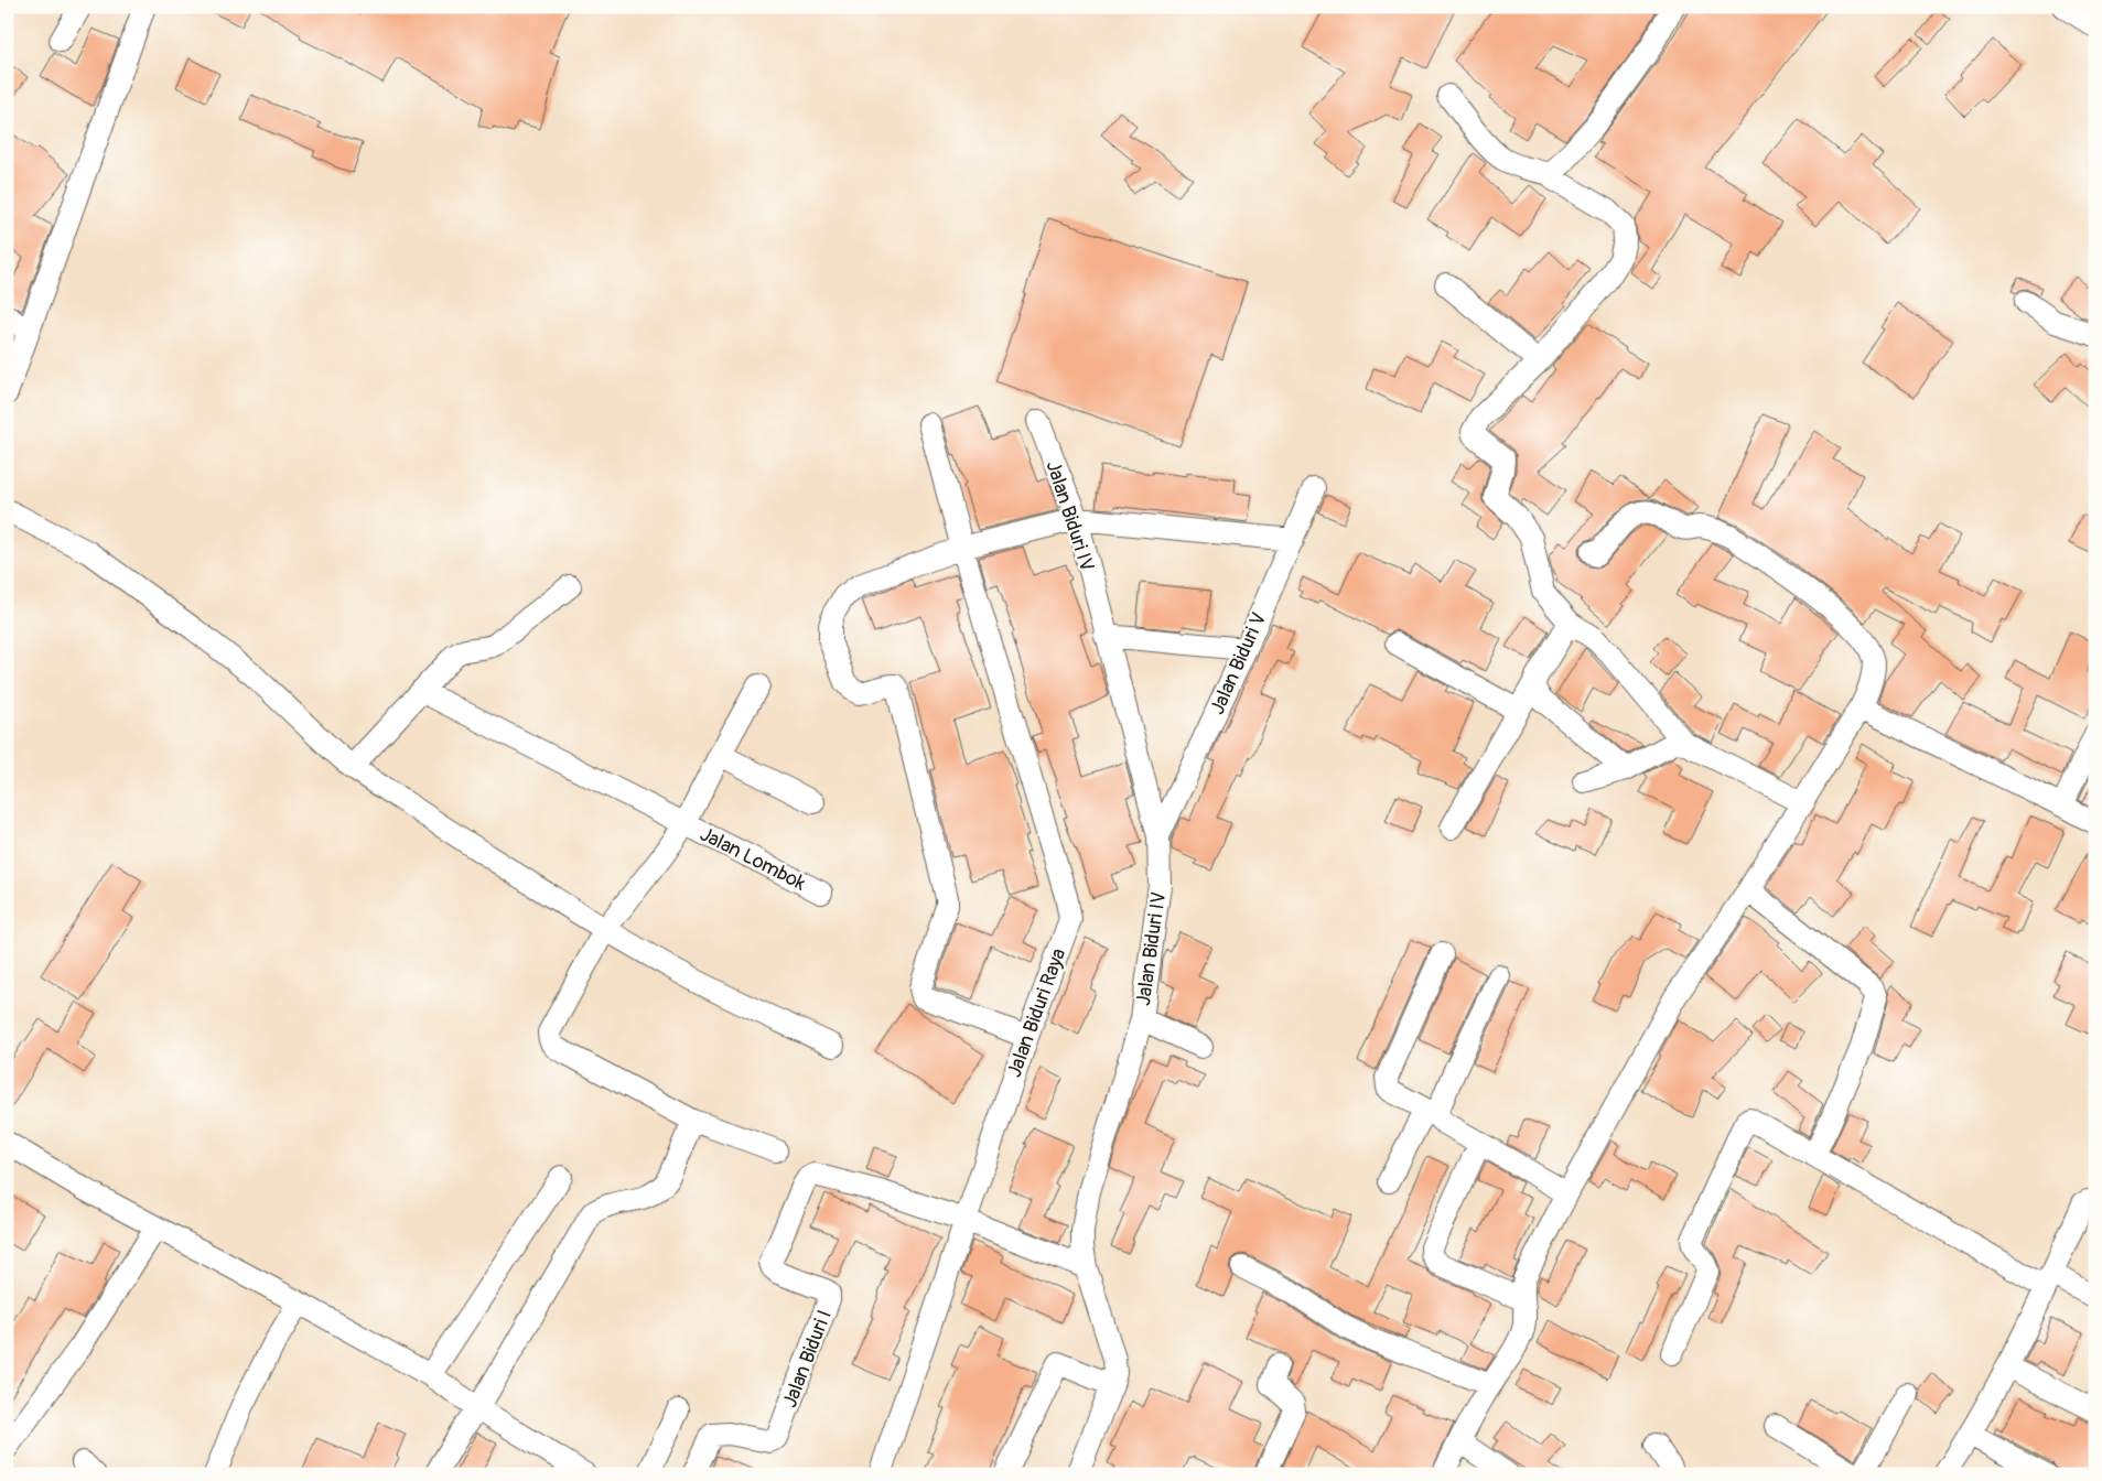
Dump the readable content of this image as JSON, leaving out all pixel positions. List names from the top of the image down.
{
  "streets": {
    "street": [
      "Jalan Biduri IV",
      "Jalan Biduri V",
      "Jalan Lombok",
      "Jalan Biduri Raya",
      "Jalan Biduri I"
    ]
  },
  "crossings": [
    ["Jalan Biduri IV", "Jalan Biduri V"],
    ["Jalan Biduri Raya", "Jalan Biduri I"]
  ]
}
